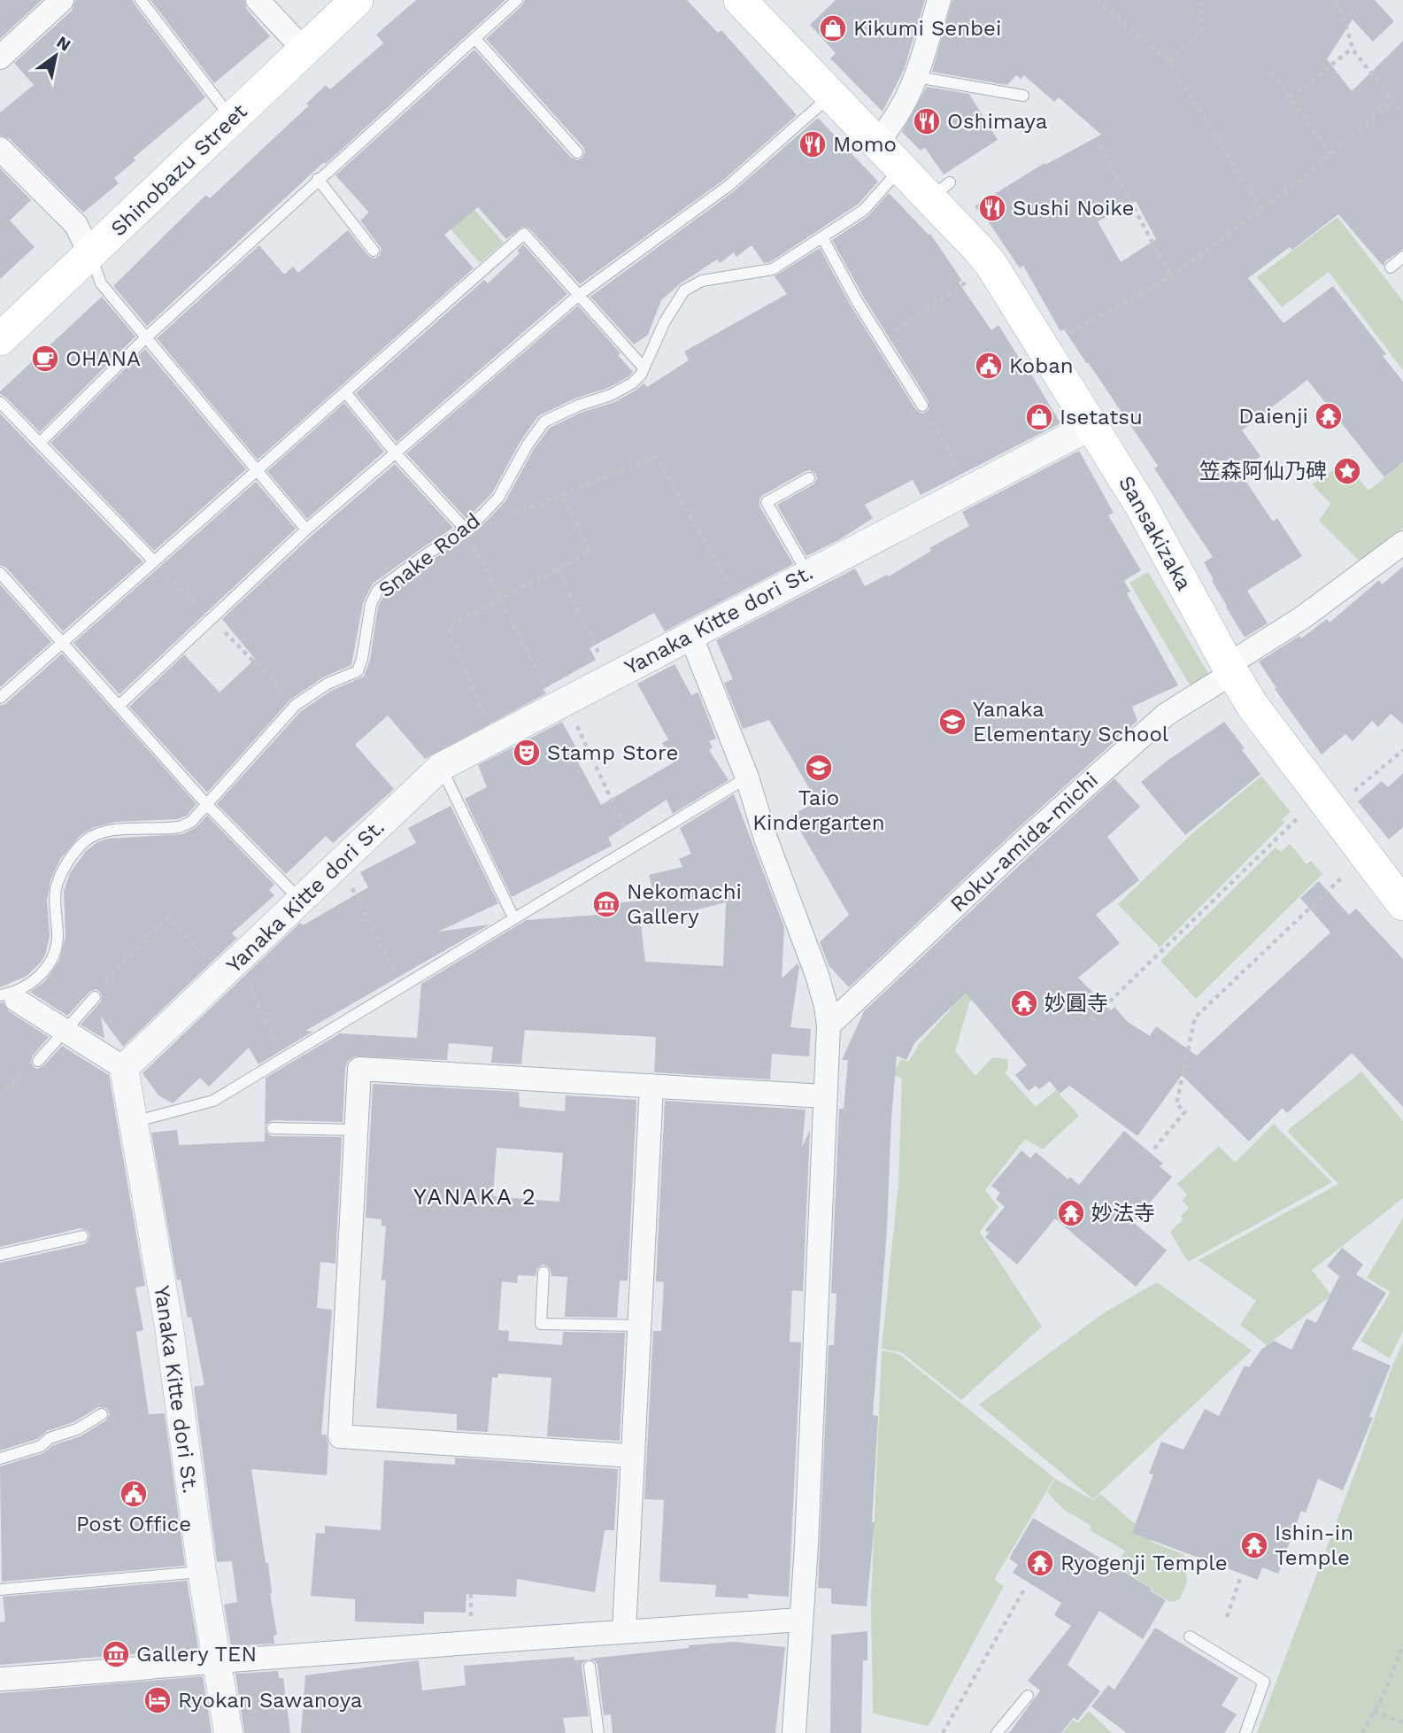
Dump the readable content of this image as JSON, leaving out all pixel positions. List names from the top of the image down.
{
  "streets": {
    "main road": ["Shinobazu Street", "Sansakizaka"],
    "street": ["Yanaka Kitte dori St.", "Roku-amida-michi"],
    "lane": ["Snake Road"]
  },
  "crossings": [
    ["Sansakizaka", "Snake Road"],
    ["Sansakizaka", "Yanaka Kitte dori St."],
    ["Sansakizaka", "Roku-amida-michi"]
  ],
  "districts": ["YANAKA 2"],
  "places": {
    "shop": ["Kikumi Senbei", "Isetatsu"],
    "restaurant": ["Oshimaya", "Momo", "Sushi Noike"],
    "cafe": ["OHANA"],
    "public building": ["Koban", "Post Office"],
    "temple": [
      "Daienji",
      "妙圓寺",
      "妙法寺",
      "Ishin-in Temple",
      "Ryogenji Temple"
    ],
    "place": ["笠森阿仙乃碑"],
    "school or university": ["Yanaka Elementary School", "Taio Kindergarten"],
    "theatre": ["Stamp Store"],
    "museum": ["Nekomachi Gallery", "Gallery TEN"],
    "hotel": ["Ryokan Sawanoya"]
  },
  "north": "top right"
}
